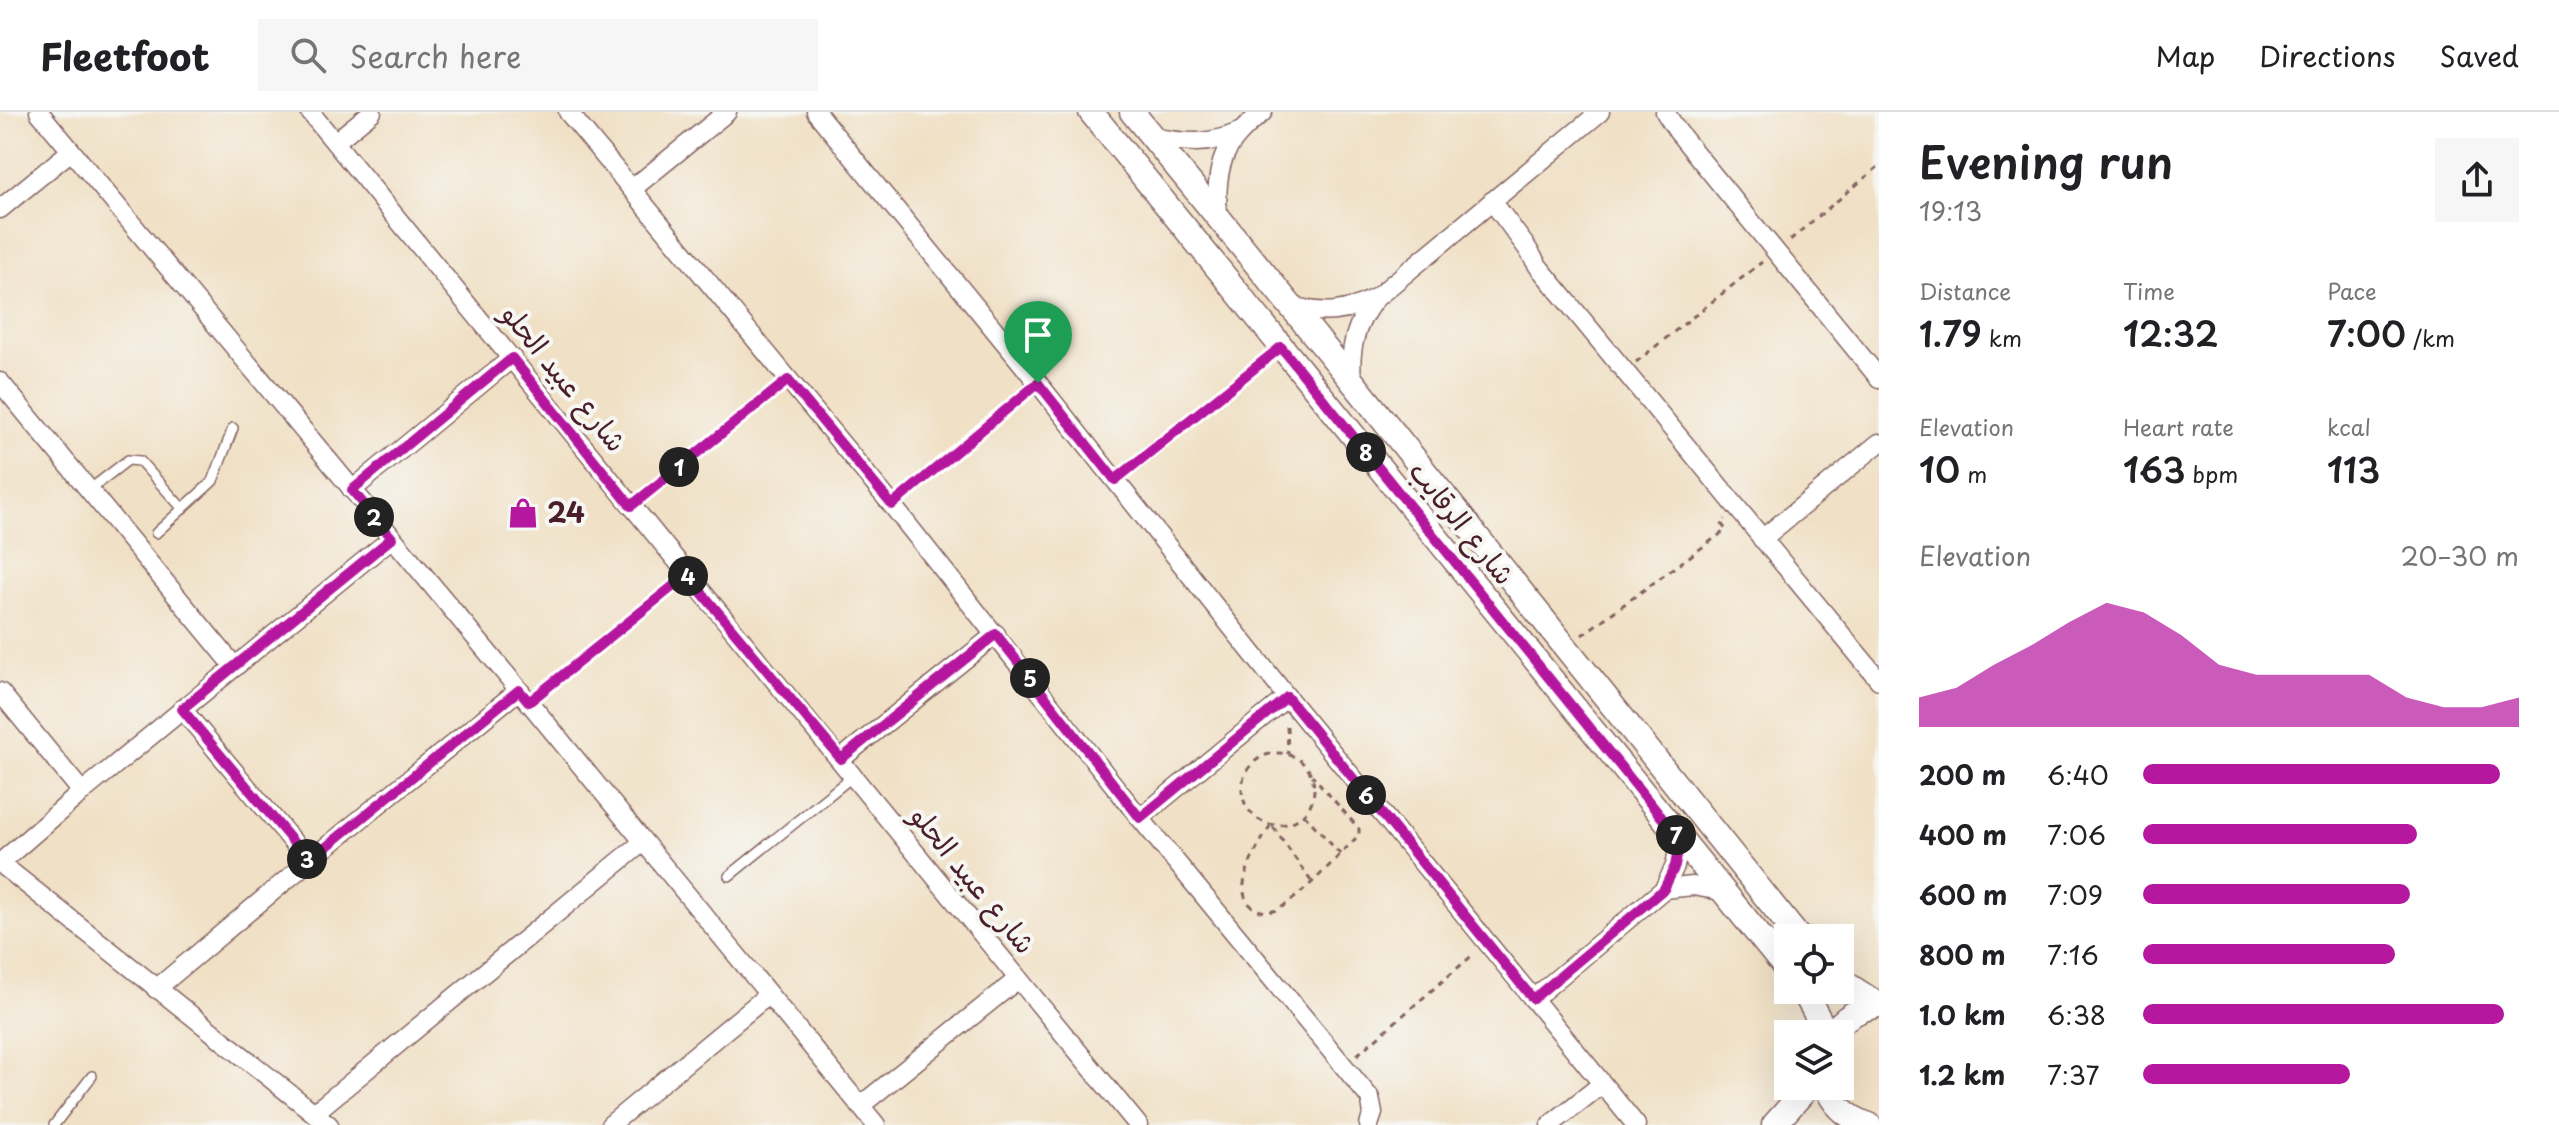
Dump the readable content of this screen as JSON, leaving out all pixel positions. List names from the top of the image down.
{
  "streets": {
    "street": ["شارع عبيد الحلو", "شارع الرقايب"]
  },
  "places": {
    "shop": ["24"]
  },
  "page": {
    "header": "Fleetfoot",
    "search": "Search here",
    "nav": ["Map", "Directions", "Saved"],
    "heading": ["Evening run", "19:13"],
    "stats": [
      ["Distance", "1.79 km"],
      ["Time", "12:32"],
      ["Pace", "7:00 /km"],
      ["Elevation", "10 m"],
      ["Heart rate", "163 bpm"],
      ["kcal", "113"]
    ],
    "pins": [
      "8",
      "1",
      "2",
      "4",
      "5",
      "6",
      "7",
      "3"
    ],
    "chart": ["Elevation", "20–30 m"],
    "list": [
      {
        "name": "200 m",
        "note": "6:40"
      },
      {
        "name": "400 m",
        "note": "7:06"
      },
      {
        "name": "600 m",
        "note": "7:09"
      },
      {
        "name": "800 m",
        "note": "7:16"
      },
      {
        "name": "1.0 km",
        "note": "6:38"
      },
      {
        "name": "1.2 km",
        "note": "7:37"
      }
    ]
  }
}
